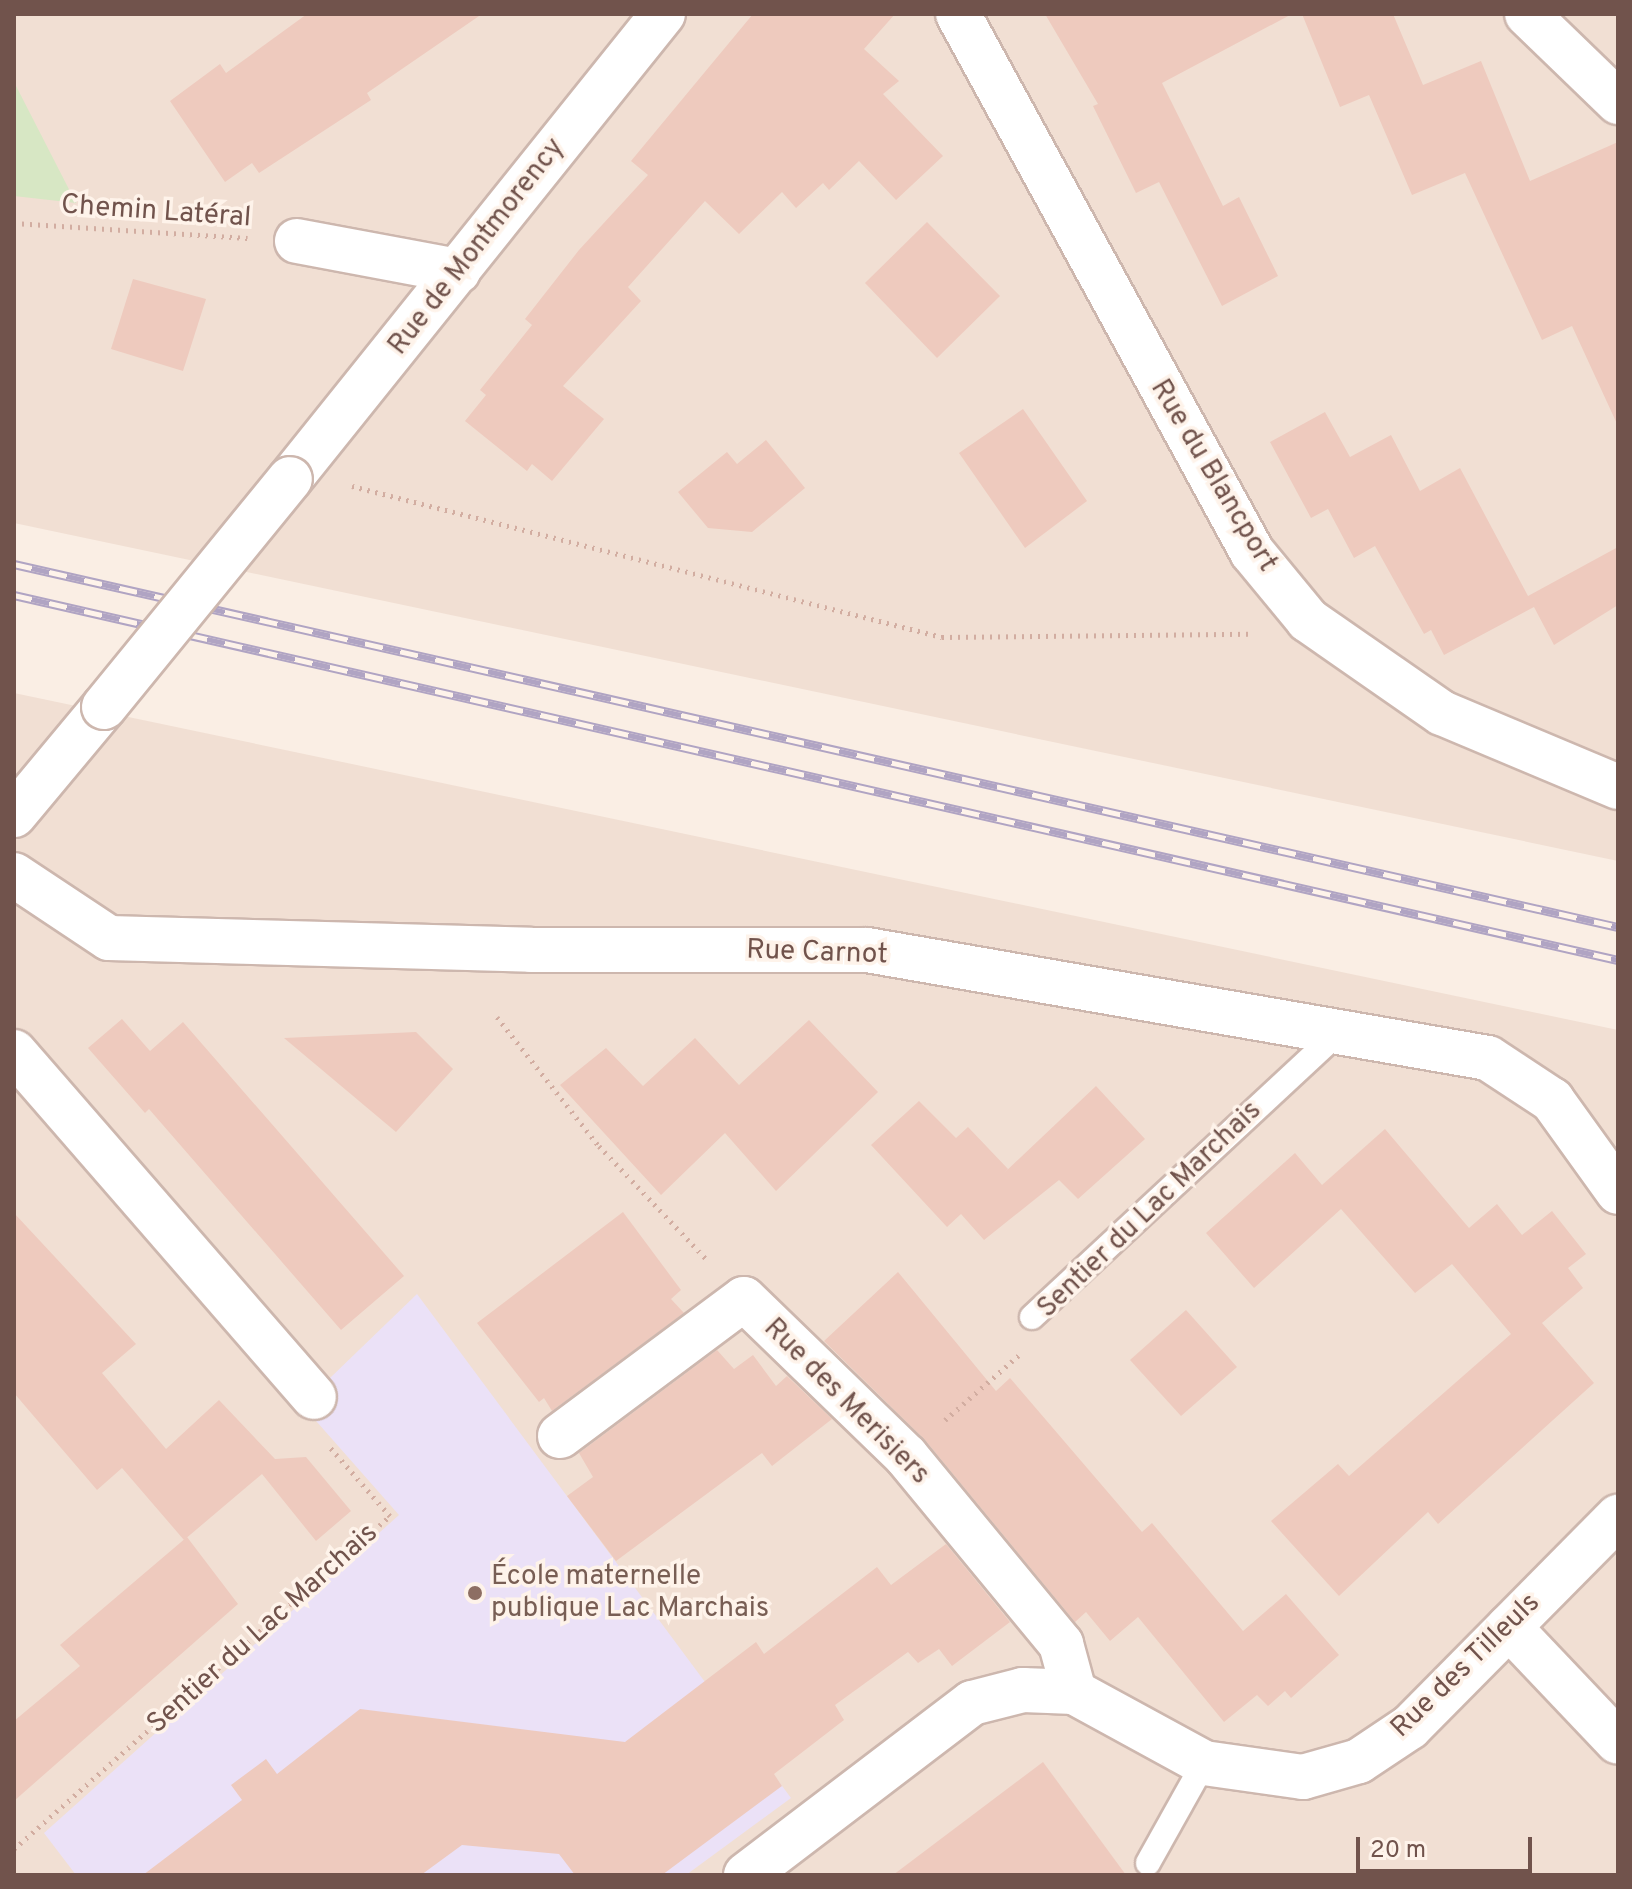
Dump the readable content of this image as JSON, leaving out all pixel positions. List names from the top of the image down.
{
  "streets": {
    "street": [
      "Rue de Montmorency",
      "Rue du Blancport",
      "Rue Carnot",
      "Rue des Merisiers",
      "Rue des Tilleuls"
    ],
    "lane": ["Sentier du Lac Marchais"],
    "path": ["Chemin Latéral"]
  },
  "crossings": [
    ["Rue Carnot", "Sentier du Lac Marchais"],
    ["Sentier du Lac Marchais", "Rue des Merisiers"],
    ["Rue des Merisiers", "Rue des Tilleuls"]
  ],
  "places": ["École maternelle publique Lac Marchais"],
  "scale_bar": "20 m"
}
